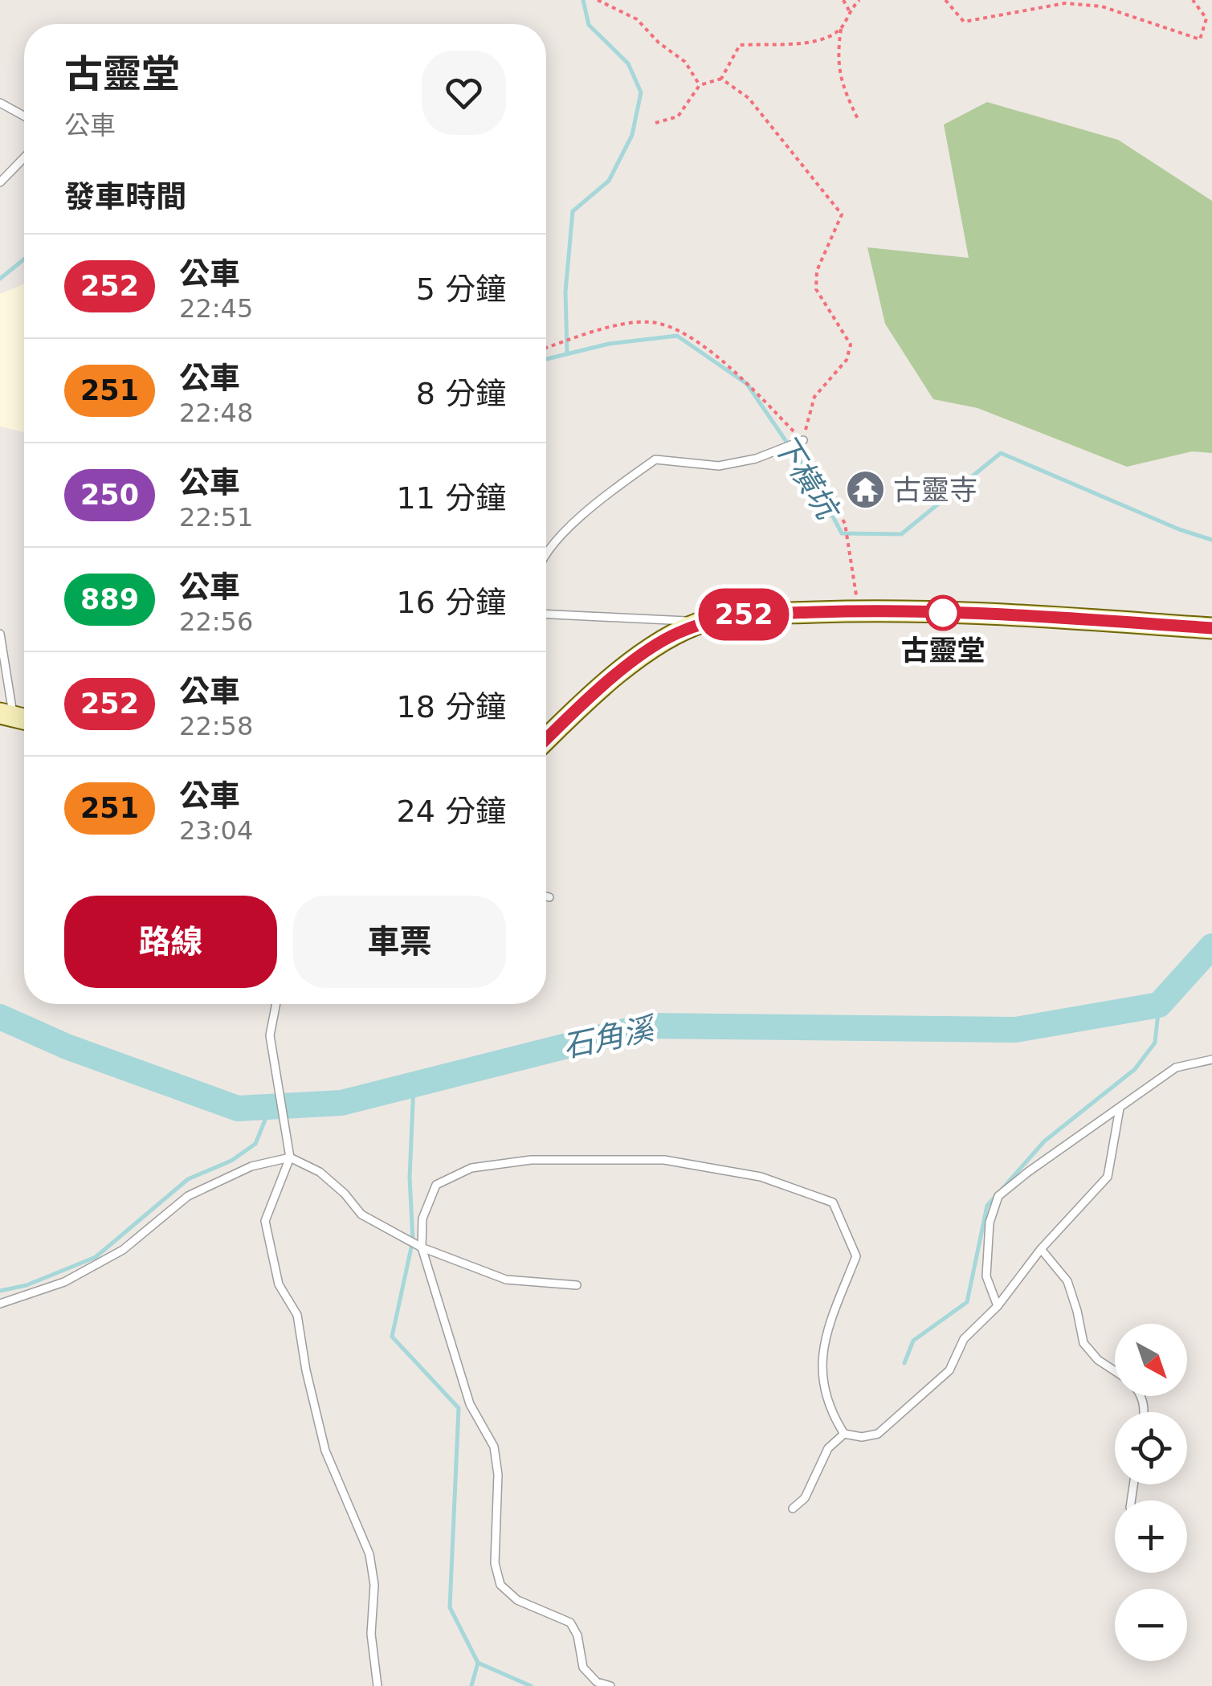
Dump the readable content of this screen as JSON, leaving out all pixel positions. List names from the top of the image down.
{
  "water": ["下橫坑", "石角溪"],
  "places": {
    "temple": ["古靈寺"],
    "other": ["古靈堂"]
  },
  "lines": ["bus line 252"],
  "north": "bottom right",
  "page": {
    "on_map": "252",
    "heading": [
      ["古靈堂", "公車"],
      "發車時間"
    ],
    "list": [
      {
        "mark": "252",
        "name": "公車",
        "note": "22:45",
        "value": "5 分鐘"
      },
      {
        "mark": "251",
        "name": "公車",
        "note": "22:48",
        "value": "8 分鐘"
      },
      {
        "mark": "250",
        "name": "公車",
        "note": "22:51",
        "value": "11 分鐘"
      },
      {
        "mark": "889",
        "name": "公車",
        "note": "22:56",
        "value": "16 分鐘"
      },
      {
        "mark": "252",
        "name": "公車",
        "note": "22:58",
        "value": "18 分鐘"
      },
      {
        "mark": "251",
        "name": "公車",
        "note": "23:04",
        "value": "24 分鐘"
      }
    ],
    "buttons": ["路線", "車票"],
    "map_buttons": ["+", "−"]
  }
}
